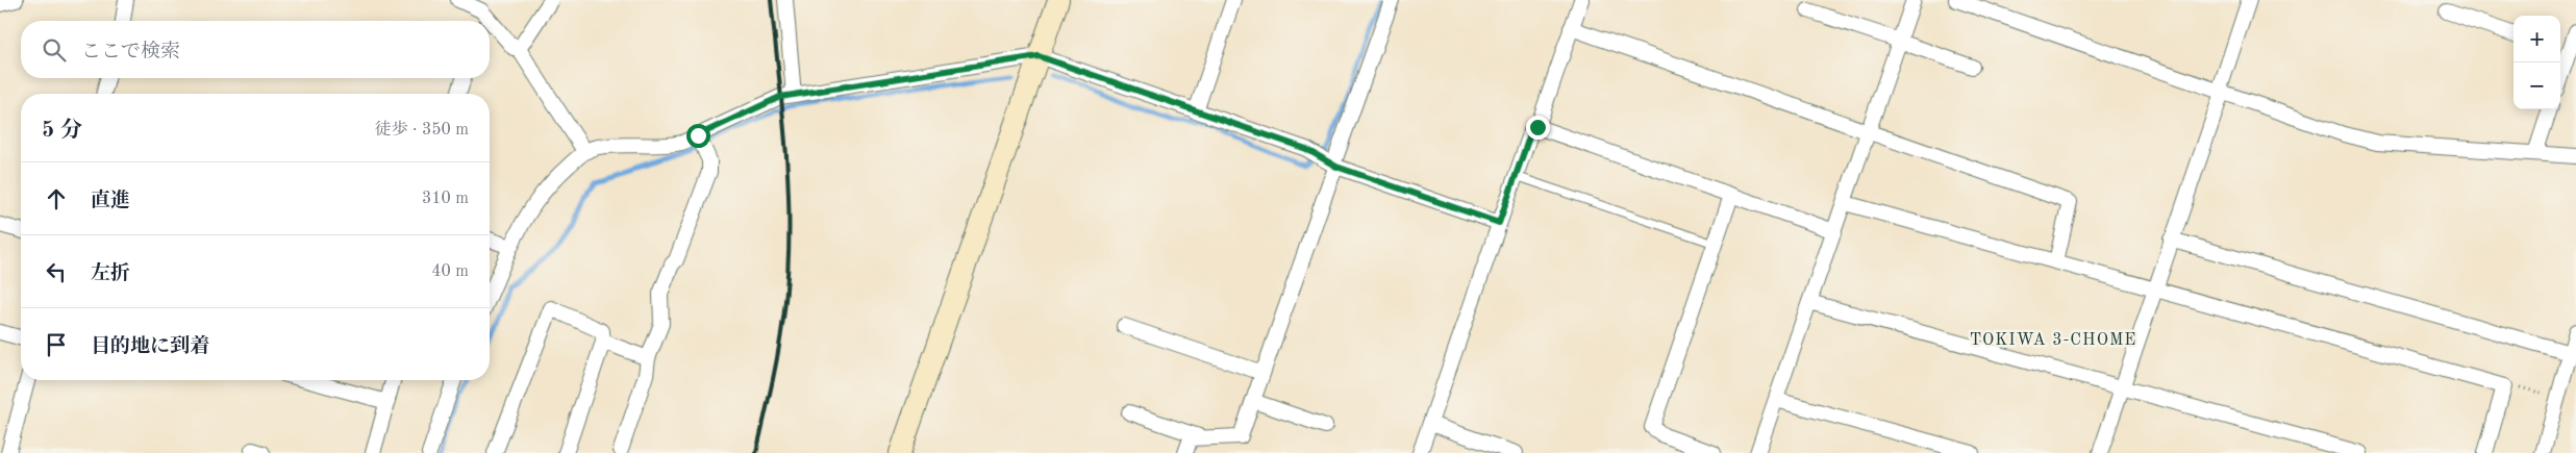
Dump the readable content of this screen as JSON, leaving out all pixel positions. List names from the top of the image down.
{
  "districts": ["TOKIWA 3-CHOME"],
  "page": {
    "map_buttons": ["+", "−"],
    "search": "ここで検索",
    "heading": ["5 分", "徒歩 · 350 m"],
    "list": [
      ["直進", "310 m"],
      ["左折", "40 m"],
      "目的地に到着"
    ]
  }
}
